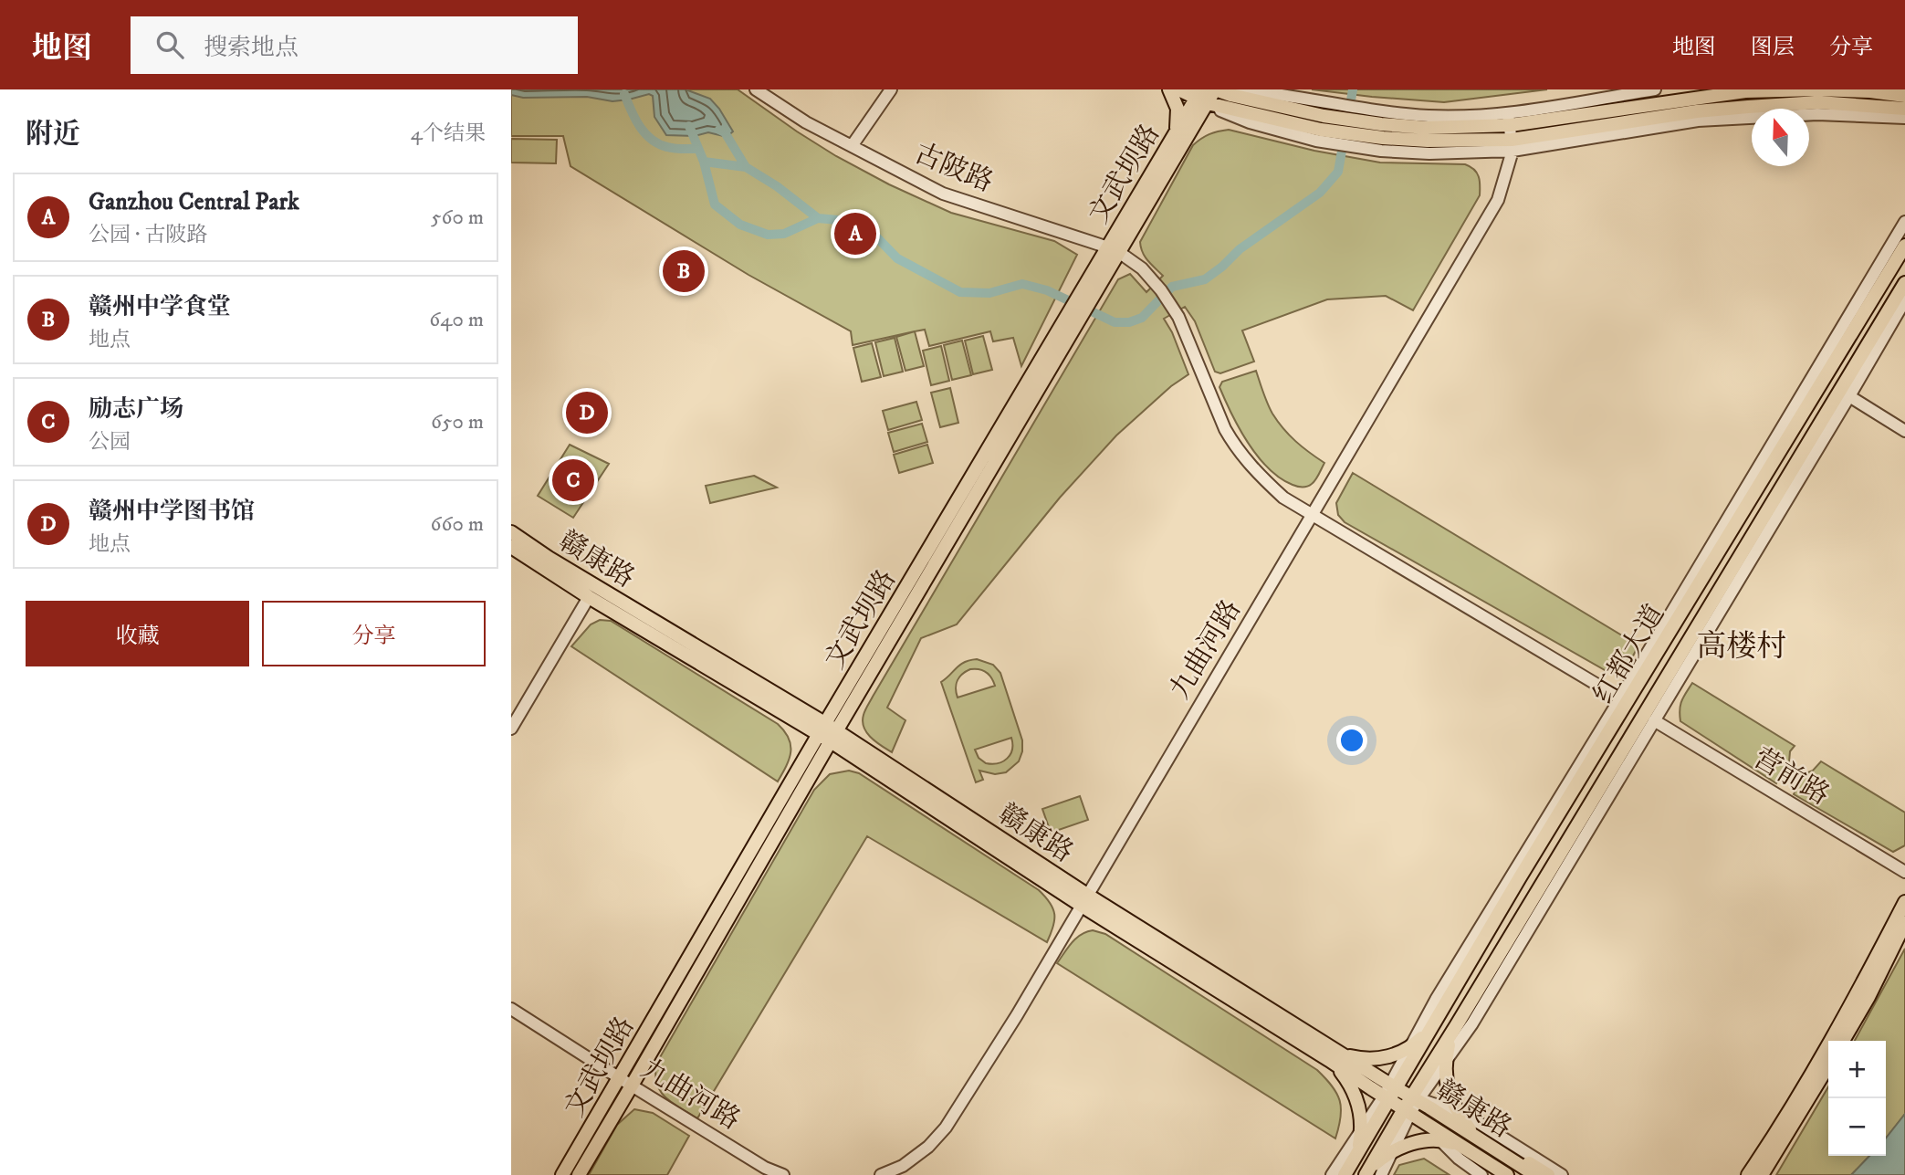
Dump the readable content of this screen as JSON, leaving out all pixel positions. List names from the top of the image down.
{
  "streets": {
    "main road": ["文武坝路", "赣康路", "红都大道"],
    "street": ["古陂路", "九曲河路", "营前路"]
  },
  "crossings": [
    ["古陂路", "文武坝路"],
    ["古陂路", "九曲河路"],
    ["文武坝路", "赣康路"],
    ["文武坝路", "九曲河路"],
    ["赣康路", "九曲河路"],
    ["赣康路", "红都大道"]
  ],
  "districts": ["高楼村"],
  "north": "top",
  "page": {
    "header": "地图",
    "search": "搜索地点",
    "nav": ["地图", "图层", "分享"],
    "heading": ["附近", "4个结果"],
    "list": [
      {
        "mark": "A",
        "name": "Ganzhou Central Park",
        "note": "公园 · 古陂路",
        "value": "560 m"
      },
      {
        "mark": "B",
        "name": "赣州中学食堂",
        "note": "地点",
        "value": "640 m"
      },
      {
        "mark": "C",
        "name": "励志广场",
        "note": "公园",
        "value": "650 m"
      },
      {
        "mark": "D",
        "name": "赣州中学图书馆",
        "note": "地点",
        "value": "660 m"
      }
    ],
    "pins": [
      "A",
      "B",
      "D",
      "C"
    ],
    "buttons": ["收藏", "分享"],
    "map_buttons": ["+", "−"]
  }
}
